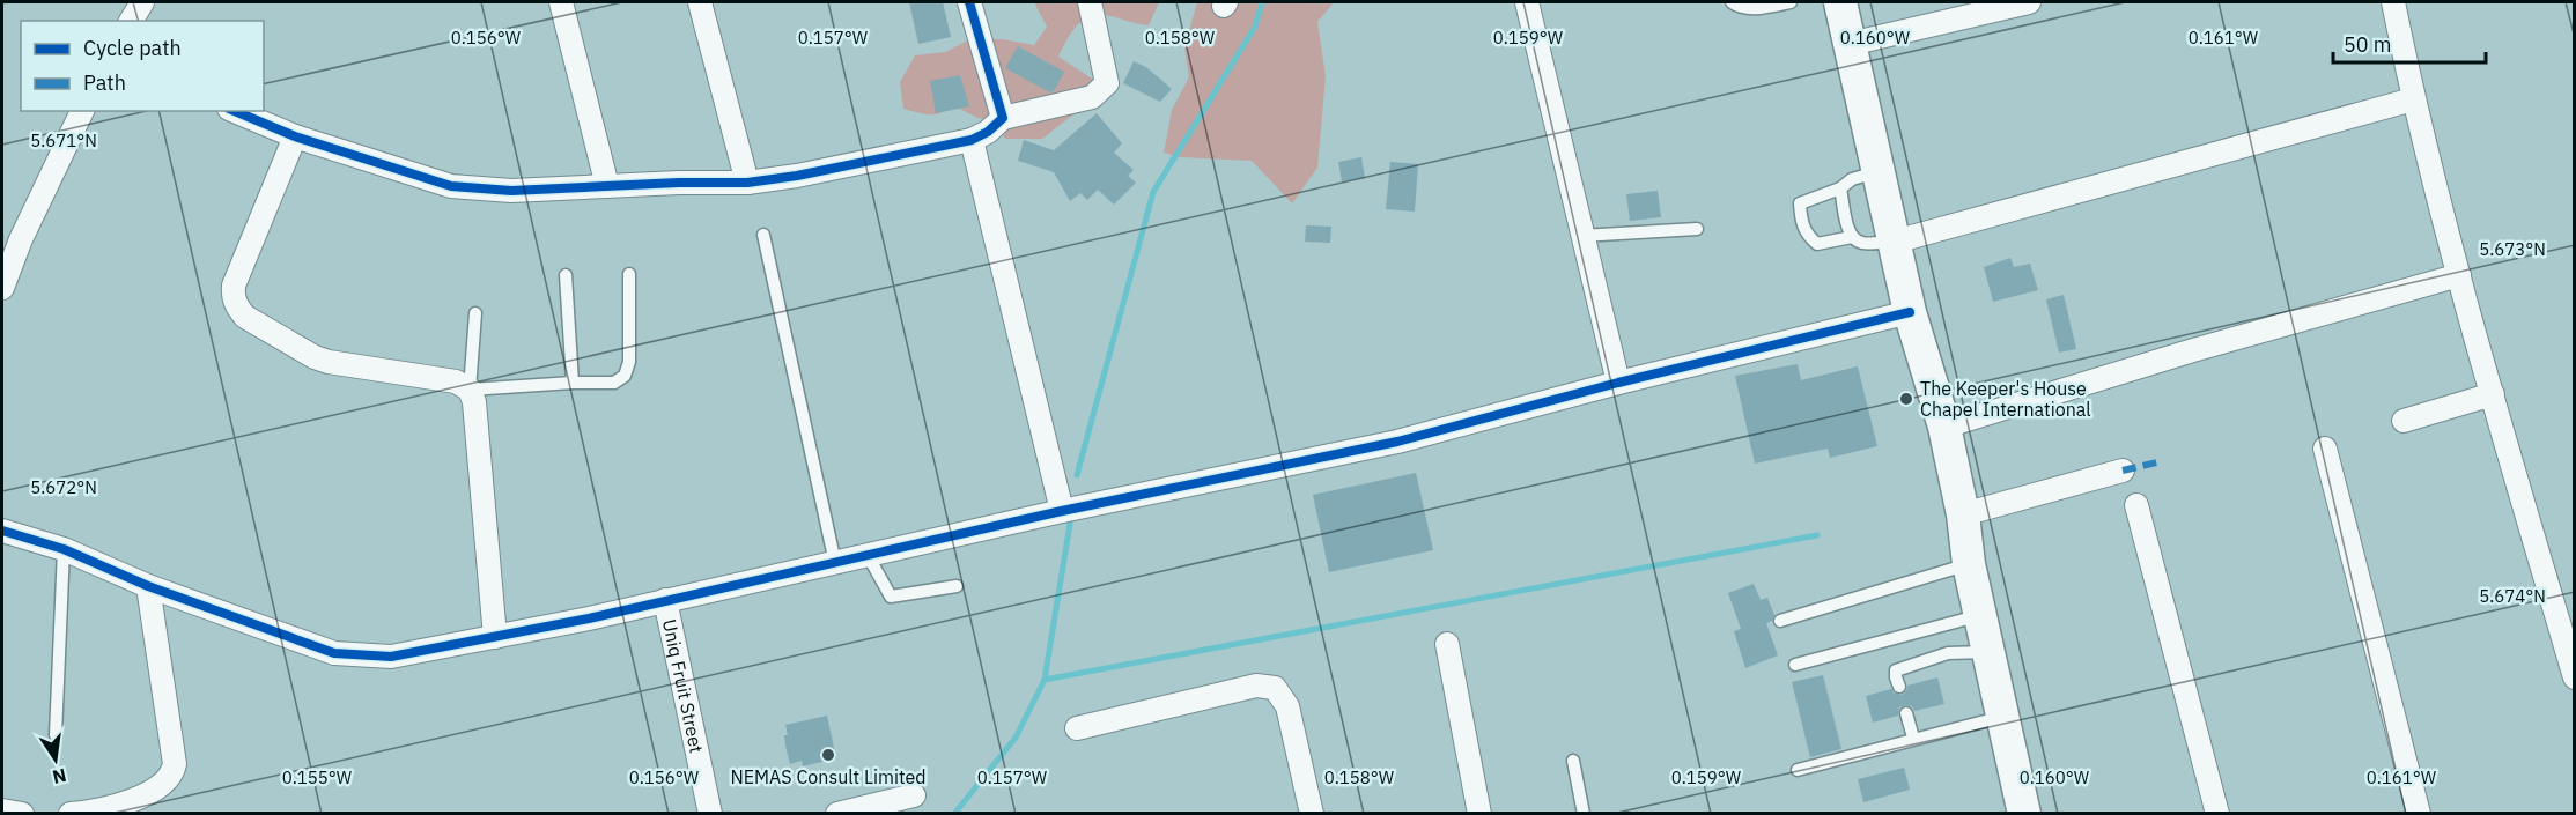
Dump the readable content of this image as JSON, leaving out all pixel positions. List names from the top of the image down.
{
  "streets": {
    "street": ["Uniq Fruit Street"]
  },
  "places": ["The Keeper's House Chapel International", "NEMAS Consult Limited"],
  "legend": ["Cycle path", "Path"],
  "scale_bar": "50 m",
  "north": "bottom",
  "coordinates": [
    "0.156°W",
    "0.157°W",
    "0.158°W",
    "0.159°W",
    "0.160°W",
    "0.161°W",
    "5.671°N",
    "5.673°N",
    "5.672°N",
    "5.674°N",
    "0.155°W"
  ]
}
